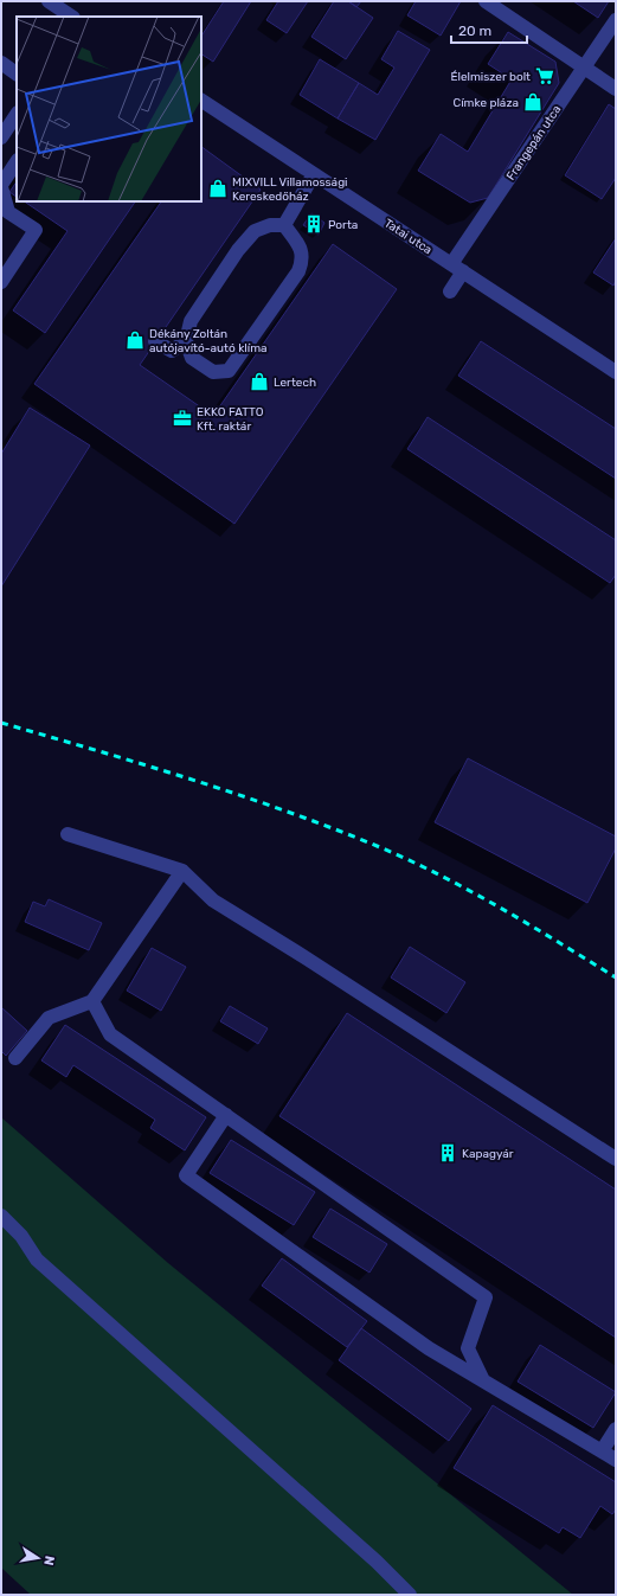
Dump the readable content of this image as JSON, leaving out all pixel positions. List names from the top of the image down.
{
  "streets": {
    "street": ["Frangepán utca", "Tatai utca"]
  },
  "crossings": [
    ["Frangepán utca", "Tatai utca"]
  ],
  "places": {
    "supermarket": ["Élelmiszer bolt"],
    "shop": [
      "Címke pláza",
      "MIXVILL Villamossági Kereskedőház",
      "Dékány Zoltán autójavító-autó klíma",
      "Lertech"
    ],
    "building": ["Porta", "Kapagyár"],
    "office": ["EKKO FATTO Kft. raktár"]
  },
  "scale_bar": "20 m",
  "north": "right"
}
